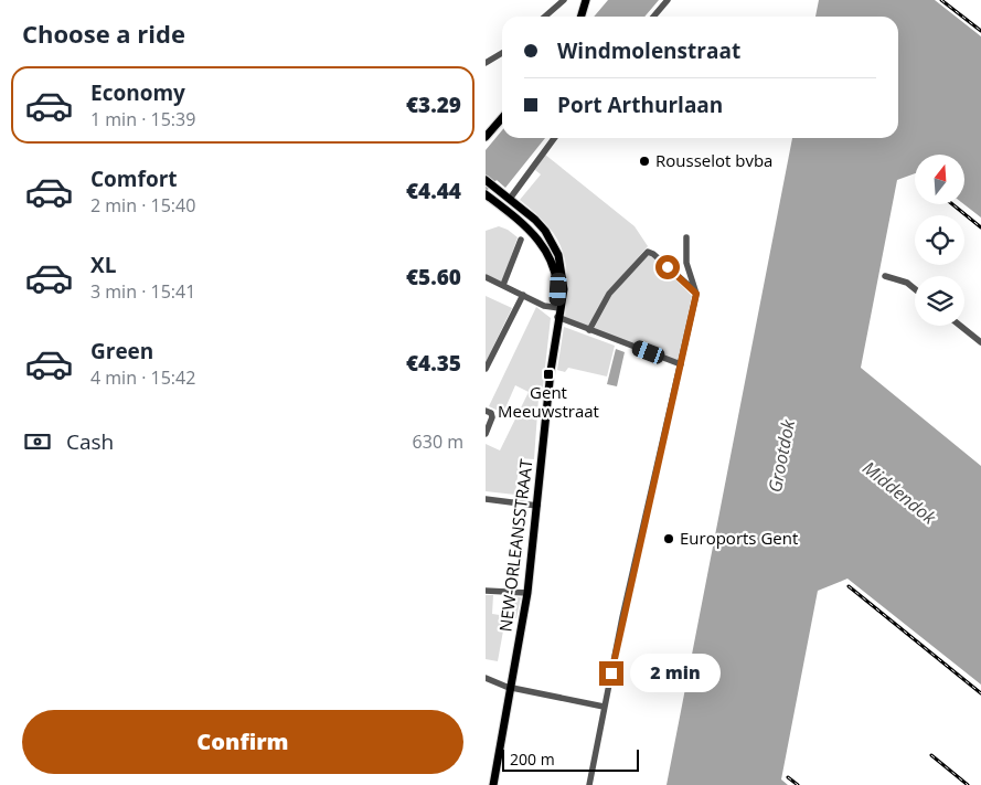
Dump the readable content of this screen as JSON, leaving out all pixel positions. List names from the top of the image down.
{
  "streets": {
    "main road": ["NEW-ORLEANSSTRAAT"]
  },
  "water": ["Grootdok", "Middendok"],
  "places": {
    "other": ["Rousselot bvba", "Euroports Gent"],
    "transit": ["Gent Meeuwstraat"]
  },
  "scale_bar": "200 m",
  "north": "top",
  "page": {
    "heading": "Choose a ride",
    "banner": ["Windmolenstraat", "Port Arthurlaan"],
    "list": [
      {
        "name": "Economy",
        "note": "1 min · 15:39",
        "value": "€3.29"
      },
      {
        "name": "Comfort",
        "note": "2 min · 15:40",
        "value": "€4.44"
      },
      {
        "name": "XL",
        "note": "3 min · 15:41",
        "value": "€5.60"
      },
      {
        "name": "Green",
        "note": "4 min · 15:42",
        "value": "€4.35"
      }
    ],
    "pay": ["Cash", "630 m"],
    "bubble": "2 min",
    "buttons": "Confirm",
    "scale": "200 m"
  }
}
